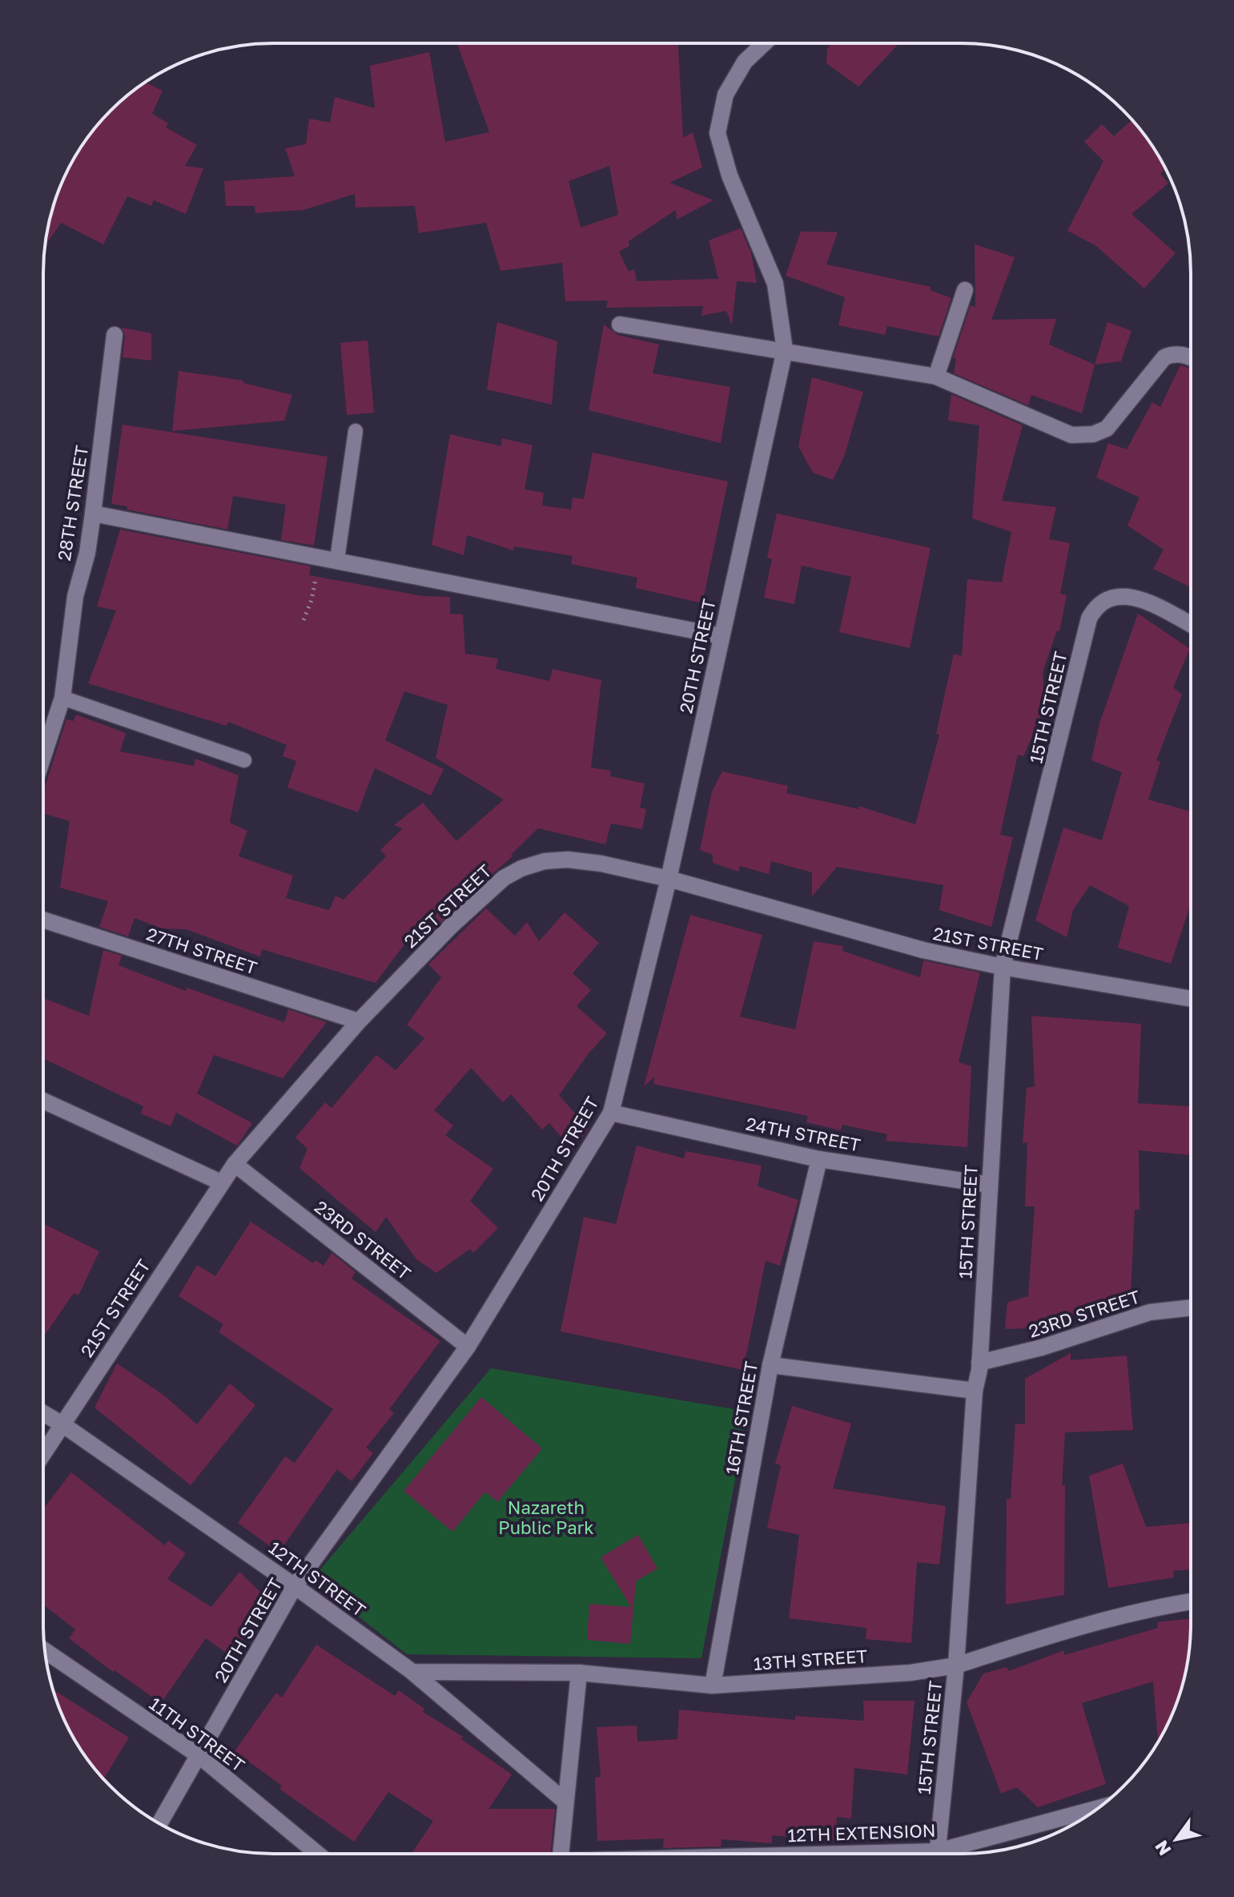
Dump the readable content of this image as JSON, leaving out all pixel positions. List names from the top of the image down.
{
  "streets": {
    "street": [
      "28TH STREET",
      "20TH STREET",
      "15TH STREET",
      "21ST STREET",
      "27TH STREET",
      "24TH STREET",
      "23RD STREET",
      "16TH STREET",
      "12TH STREET",
      "13TH STREET",
      "11TH STREET",
      "12TH EXTENSION"
    ]
  },
  "crossings": [
    ["20TH STREET", "21ST STREET"],
    ["20TH STREET", "24TH STREET"],
    ["20TH STREET", "23RD STREET"],
    ["20TH STREET", "12TH STREET"],
    ["20TH STREET", "11TH STREET"],
    ["15TH STREET", "21ST STREET"],
    ["15TH STREET", "24TH STREET"],
    ["15TH STREET", "23RD STREET"],
    ["15TH STREET", "13TH STREET"],
    ["21ST STREET", "27TH STREET"],
    ["21ST STREET", "23RD STREET"],
    ["21ST STREET", "12TH STREET"],
    ["24TH STREET", "16TH STREET"],
    ["16TH STREET", "13TH STREET"],
    ["12TH STREET", "13TH STREET"]
  ],
  "parks": ["Nazareth Public Park"],
  "north": "bottom left"
}
